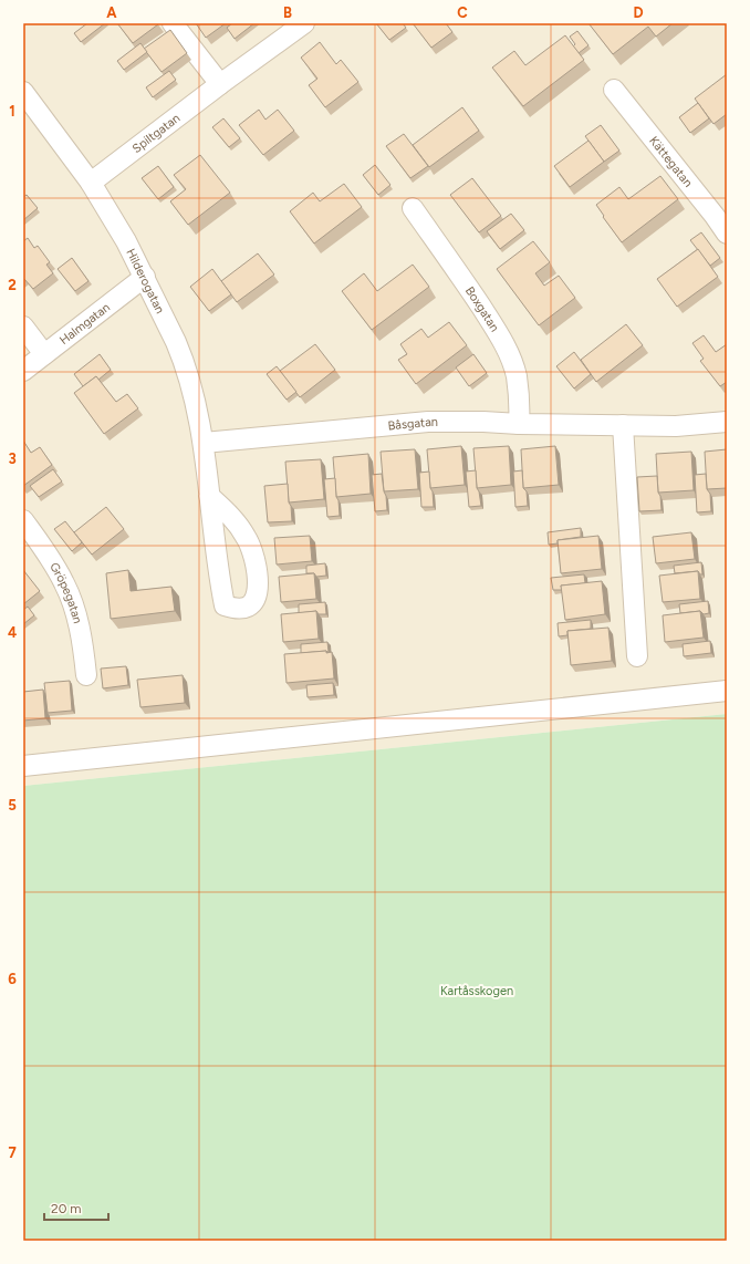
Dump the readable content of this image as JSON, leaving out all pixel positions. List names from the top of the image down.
{
  "streets": {
    "street": [
      "Spiltgatan",
      "Kättegatan",
      "Hilderogatan",
      "Boxgatan",
      "Halmgatan",
      "Båsgatan",
      "Gröpegatan"
    ]
  },
  "crossings": [
    ["Spiltgatan", "Hilderogatan"],
    ["Hilderogatan", "Halmgatan"],
    ["Hilderogatan", "Båsgatan"],
    ["Boxgatan", "Båsgatan"]
  ],
  "parks": ["Kartåsskogen"],
  "scale_bar": "20 m",
  "grid": {
    "columns": [
      "A",
      "B",
      "C",
      "D"
    ],
    "rows": [
      "1",
      "2",
      "3",
      "4",
      "5",
      "6",
      "7"
    ]
  }
}
